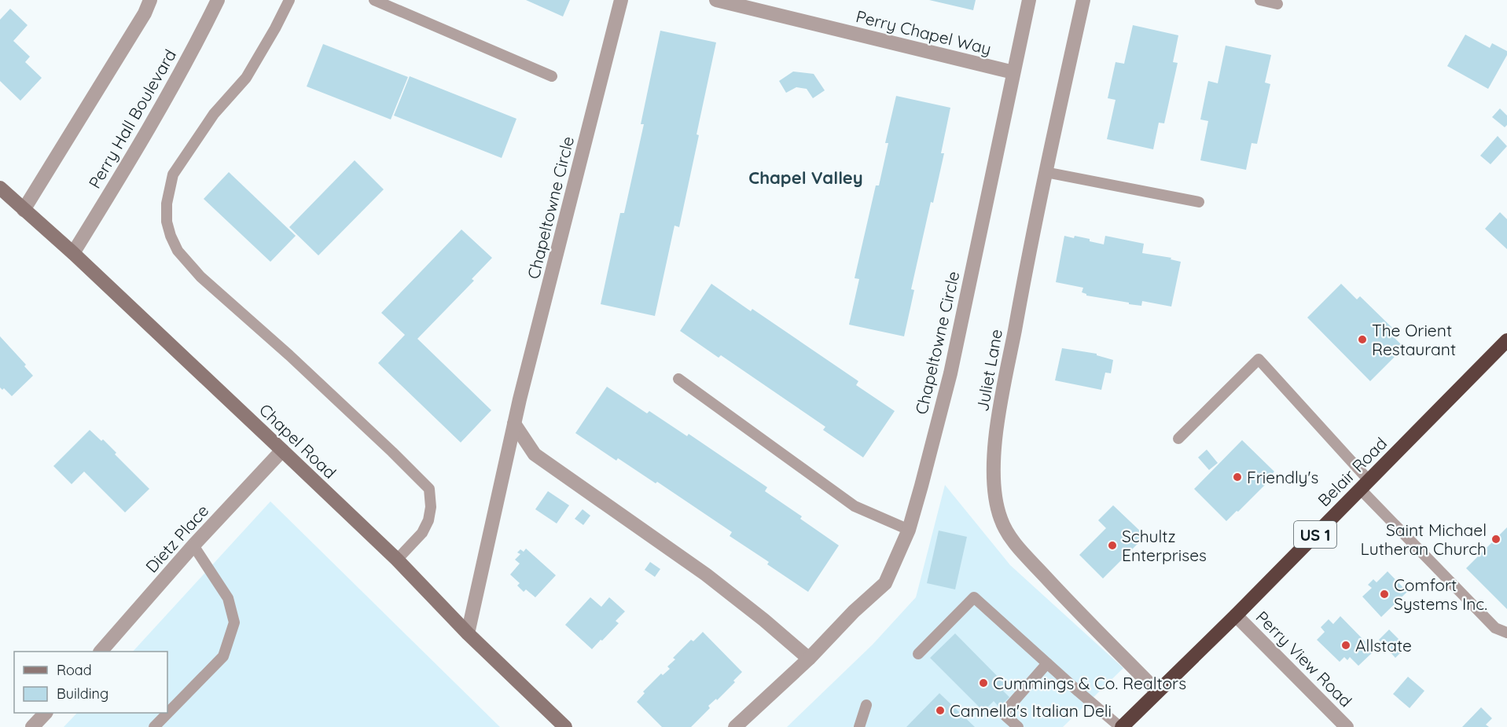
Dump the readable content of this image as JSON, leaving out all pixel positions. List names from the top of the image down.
{
  "streets": {
    "highway": ["Belair Road", "US 1"],
    "street": [
      "Perry Chapel Way",
      "Perry Hall Boulevard",
      "Chapeltowne Circle",
      "Juliet Lane",
      "Chapel Road",
      "Dietz Place",
      "Perry View Road"
    ]
  },
  "crossings": [
    ["Perry Chapel Way", "Chapeltowne Circle"],
    ["Perry Hall Boulevard", "Chapel Road"],
    ["Chapeltowne Circle", "Chapel Road"],
    ["Juliet Lane", "Belair Road"],
    ["Chapel Road", "Dietz Place"],
    ["Belair Road", "Perry View Road"]
  ],
  "districts": ["Chapel Valley"],
  "places": [
    "The Orient Restaurant",
    "Friendly's",
    "Saint Michael Lutheran Church",
    "Schultz Enterprises",
    "Comfort Systems Inc.",
    "Allstate",
    "Cummings & Co. Realtors",
    "Cannella's Italian Deli"
  ],
  "legend": ["Road", "Building"]
}
